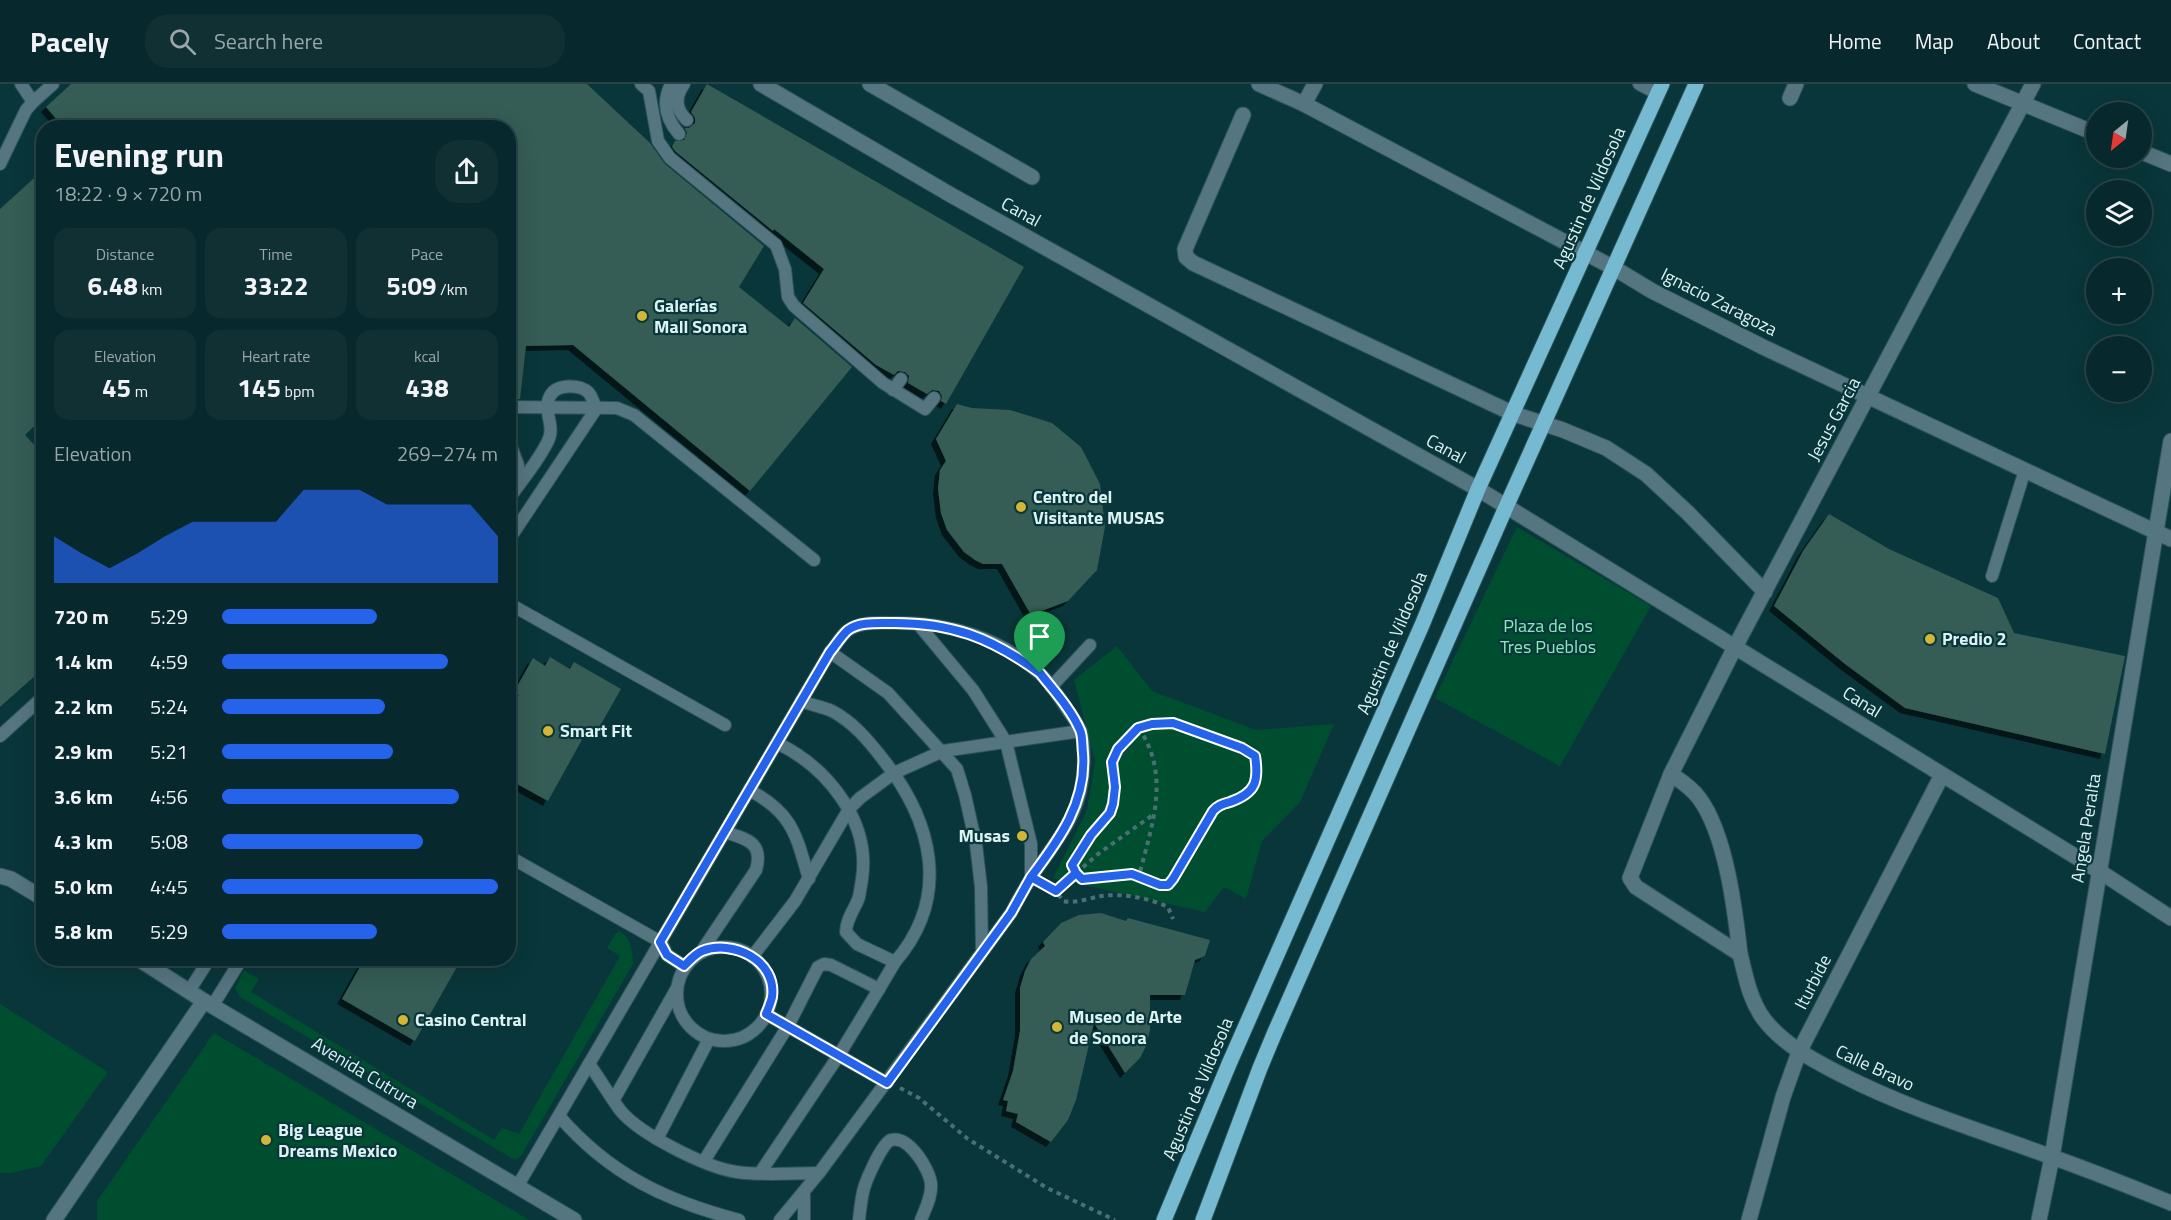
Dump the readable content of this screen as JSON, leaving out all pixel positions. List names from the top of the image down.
{
  "streets": {
    "main road": ["Agustin de Vildosola"],
    "street": [
      "Canal",
      "Ignacio Zaragoza",
      "Jesus Garcia",
      "Angela Peralta",
      "Iturbide",
      "Calle Bravo",
      "Avenida Cutrura"
    ]
  },
  "crossings": [
    ["Agustin de Vildosola", "Canal"],
    ["Agustin de Vildosola", "Ignacio Zaragoza"],
    ["Canal", "Jesus Garcia"],
    ["Canal", "Angela Peralta"],
    ["Canal", "Iturbide"],
    ["Ignacio Zaragoza", "Jesus Garcia"],
    ["Ignacio Zaragoza", "Angela Peralta"],
    ["Jesus Garcia", "Calle Bravo"],
    ["Angela Peralta", "Calle Bravo"],
    ["Iturbide", "Calle Bravo"]
  ],
  "parks": ["Plaza de los Tres Pueblos"],
  "places": [
    "Galerías Mall Sonora",
    "Centro del Visitante MUSAS",
    "Predio 2",
    "Smart Fit",
    "Musas",
    "Casino Central",
    "Museo de Arte de Sonora",
    "Big League Dreams Mexico"
  ],
  "north": "bottom left",
  "page": {
    "header": "Pacely",
    "search": "Search here",
    "nav": [
      "Home",
      "Map",
      "About",
      "Contact"
    ],
    "map_buttons": ["+", "−"],
    "heading": ["Evening run", "18:22 · 9 × 720 m"],
    "stats": [
      ["Distance", "6.48 km"],
      ["Time", "33:22"],
      ["Pace", "5:09 /km"],
      ["Elevation", "45 m"],
      ["Heart rate", "145 bpm"],
      ["kcal", "438"]
    ],
    "chart": ["Elevation", "269–274 m"],
    "list": [
      {
        "name": "720 m",
        "note": "5:29"
      },
      {
        "name": "1.4 km",
        "note": "4:59"
      },
      {
        "name": "2.2 km",
        "note": "5:24"
      },
      {
        "name": "2.9 km",
        "note": "5:21"
      },
      {
        "name": "3.6 km",
        "note": "4:56"
      },
      {
        "name": "4.3 km",
        "note": "5:08"
      },
      {
        "name": "5.0 km",
        "note": "4:45"
      },
      {
        "name": "5.8 km",
        "note": "5:29"
      }
    ]
  }
}
